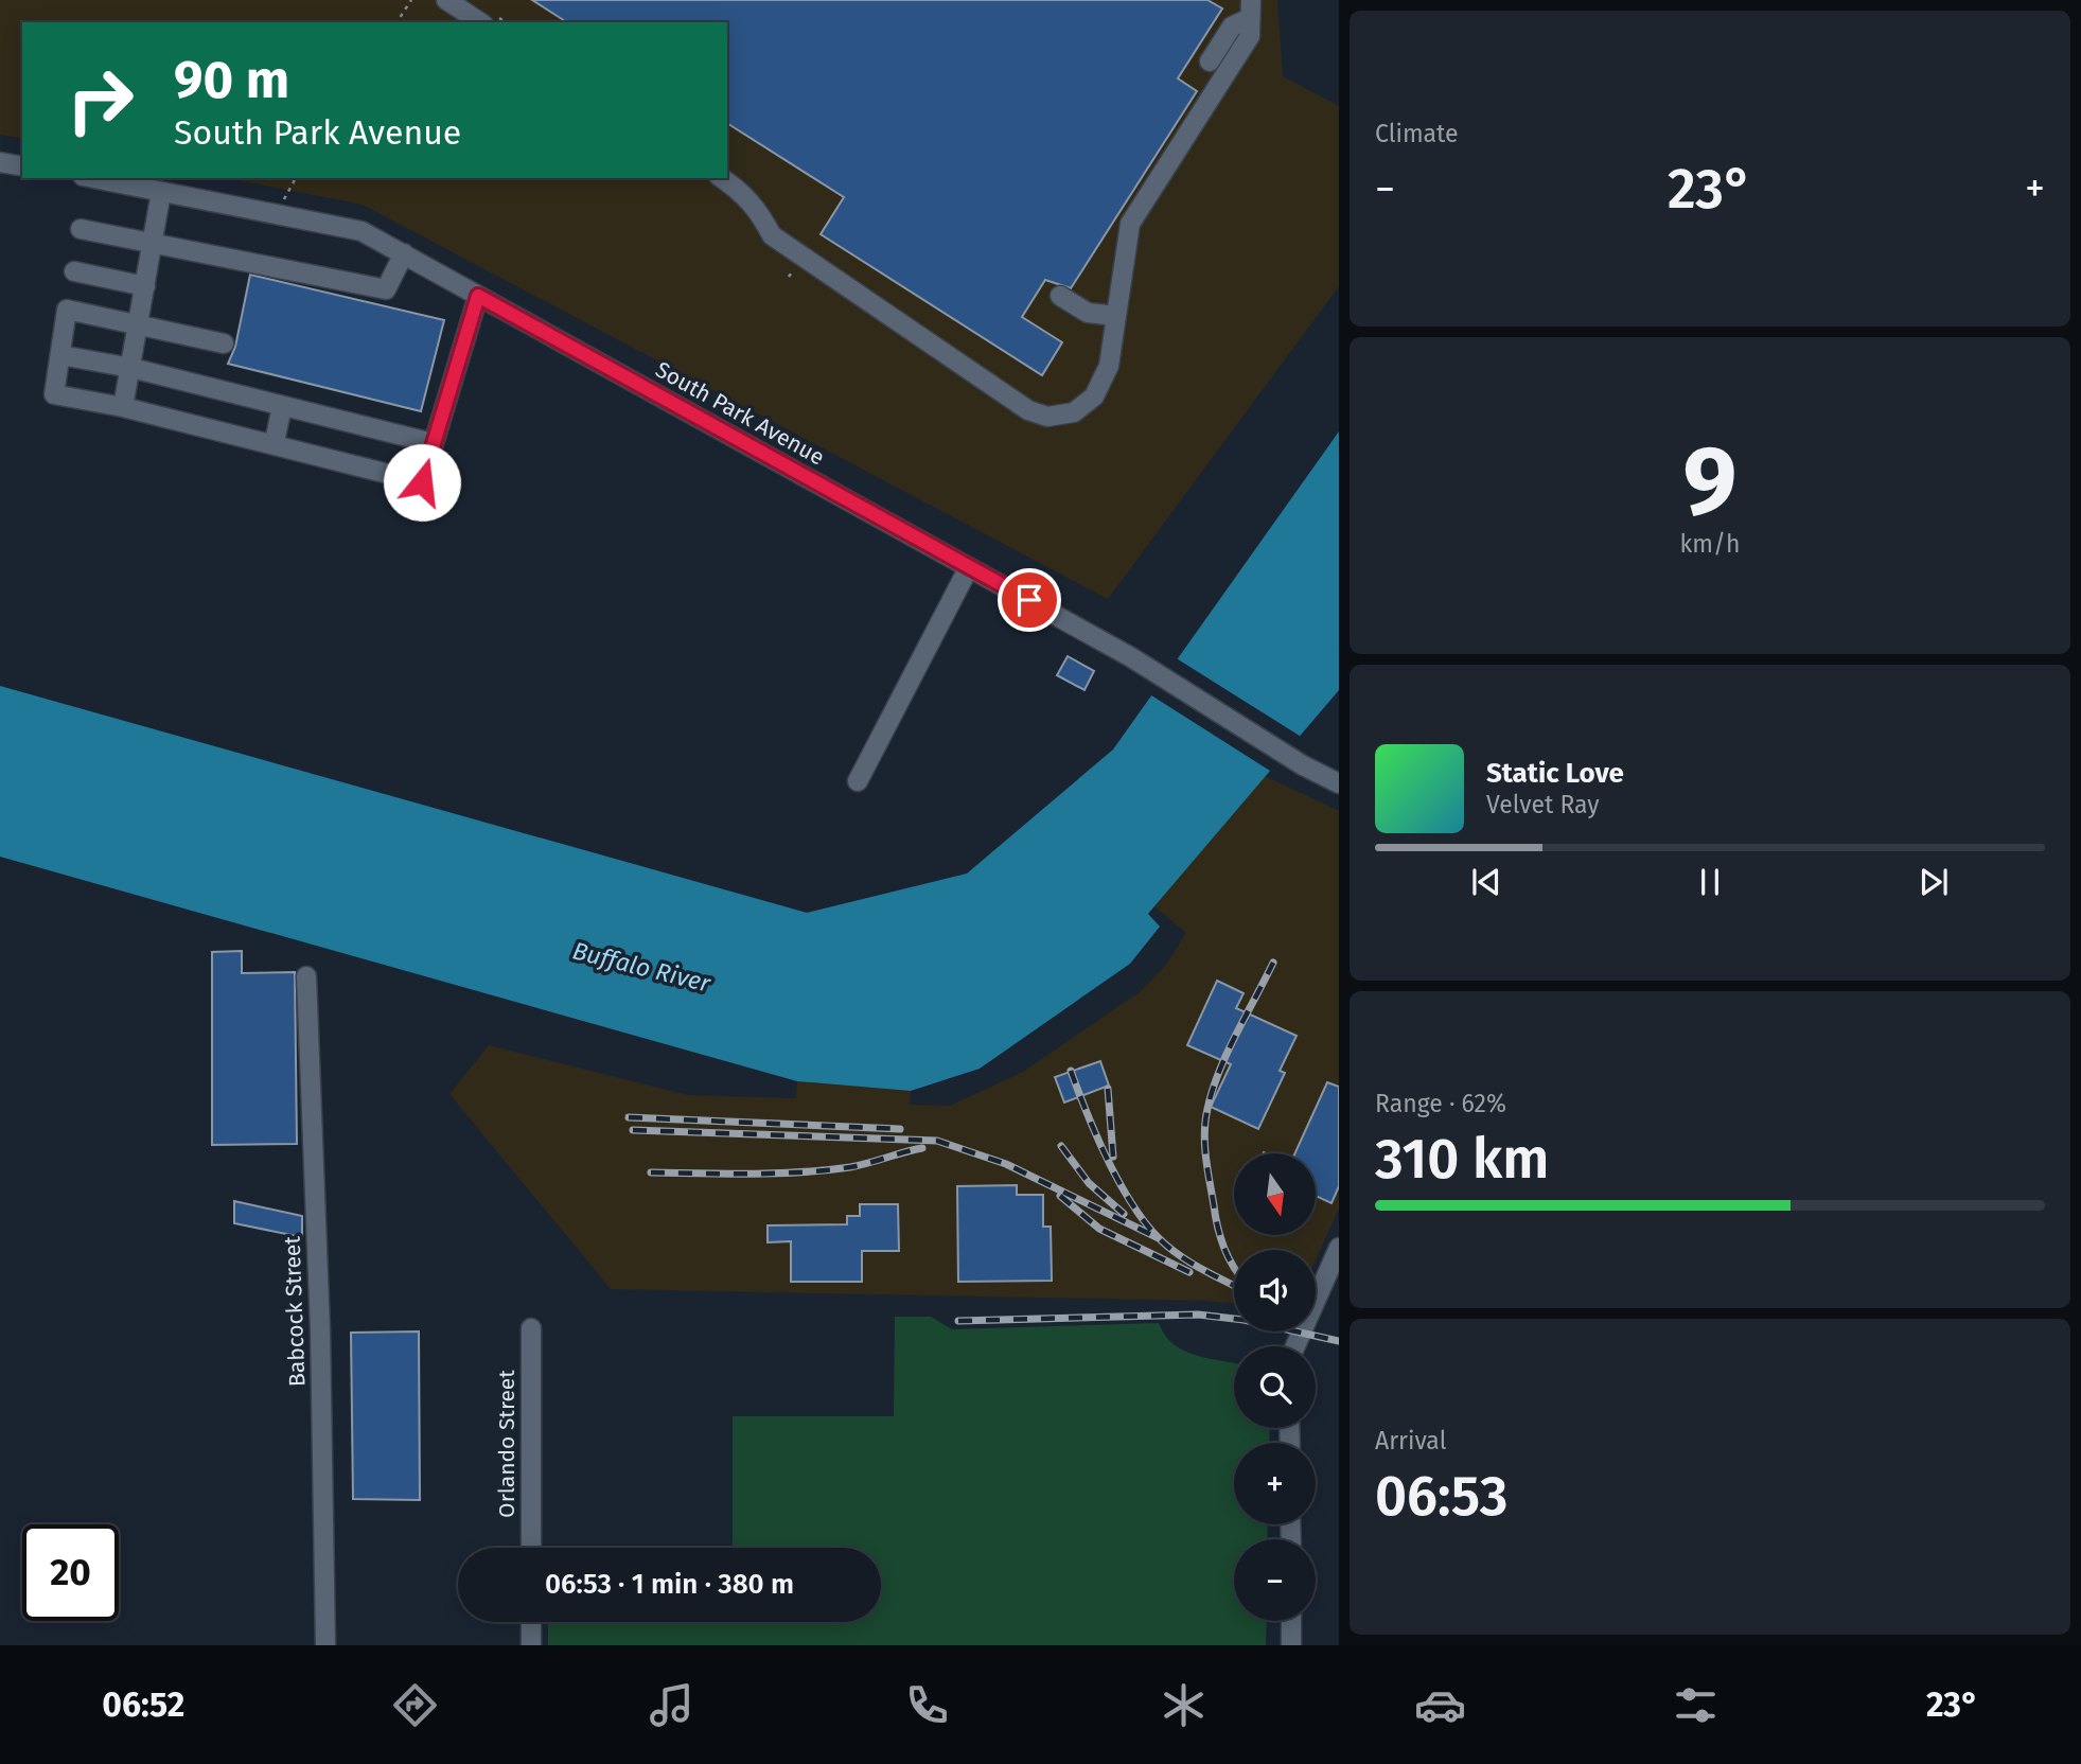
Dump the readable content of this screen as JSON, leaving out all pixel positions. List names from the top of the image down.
{
  "streets": {
    "street": ["South Park Avenue", "Babcock Street", "Orlando Street"]
  },
  "water": ["Buffalo River"],
  "north": "bottom",
  "page": {
    "tile": [
      "Climate",
      ["9", "km/h"],
      ["Range · 62%", "310 km"],
      ["Arrival", "06:53"]
    ],
    "turn": ["90 m", "South Park Avenue"],
    "heat": ["−", "23°", "+"],
    "song": ["Static Love", "Velvet Ray"],
    "map_buttons": ["+", "−"],
    "limit": "20",
    "trip": "06:53 · 1 min · 380 m",
    "tabs": ["06:52", "23°"]
  }
}
